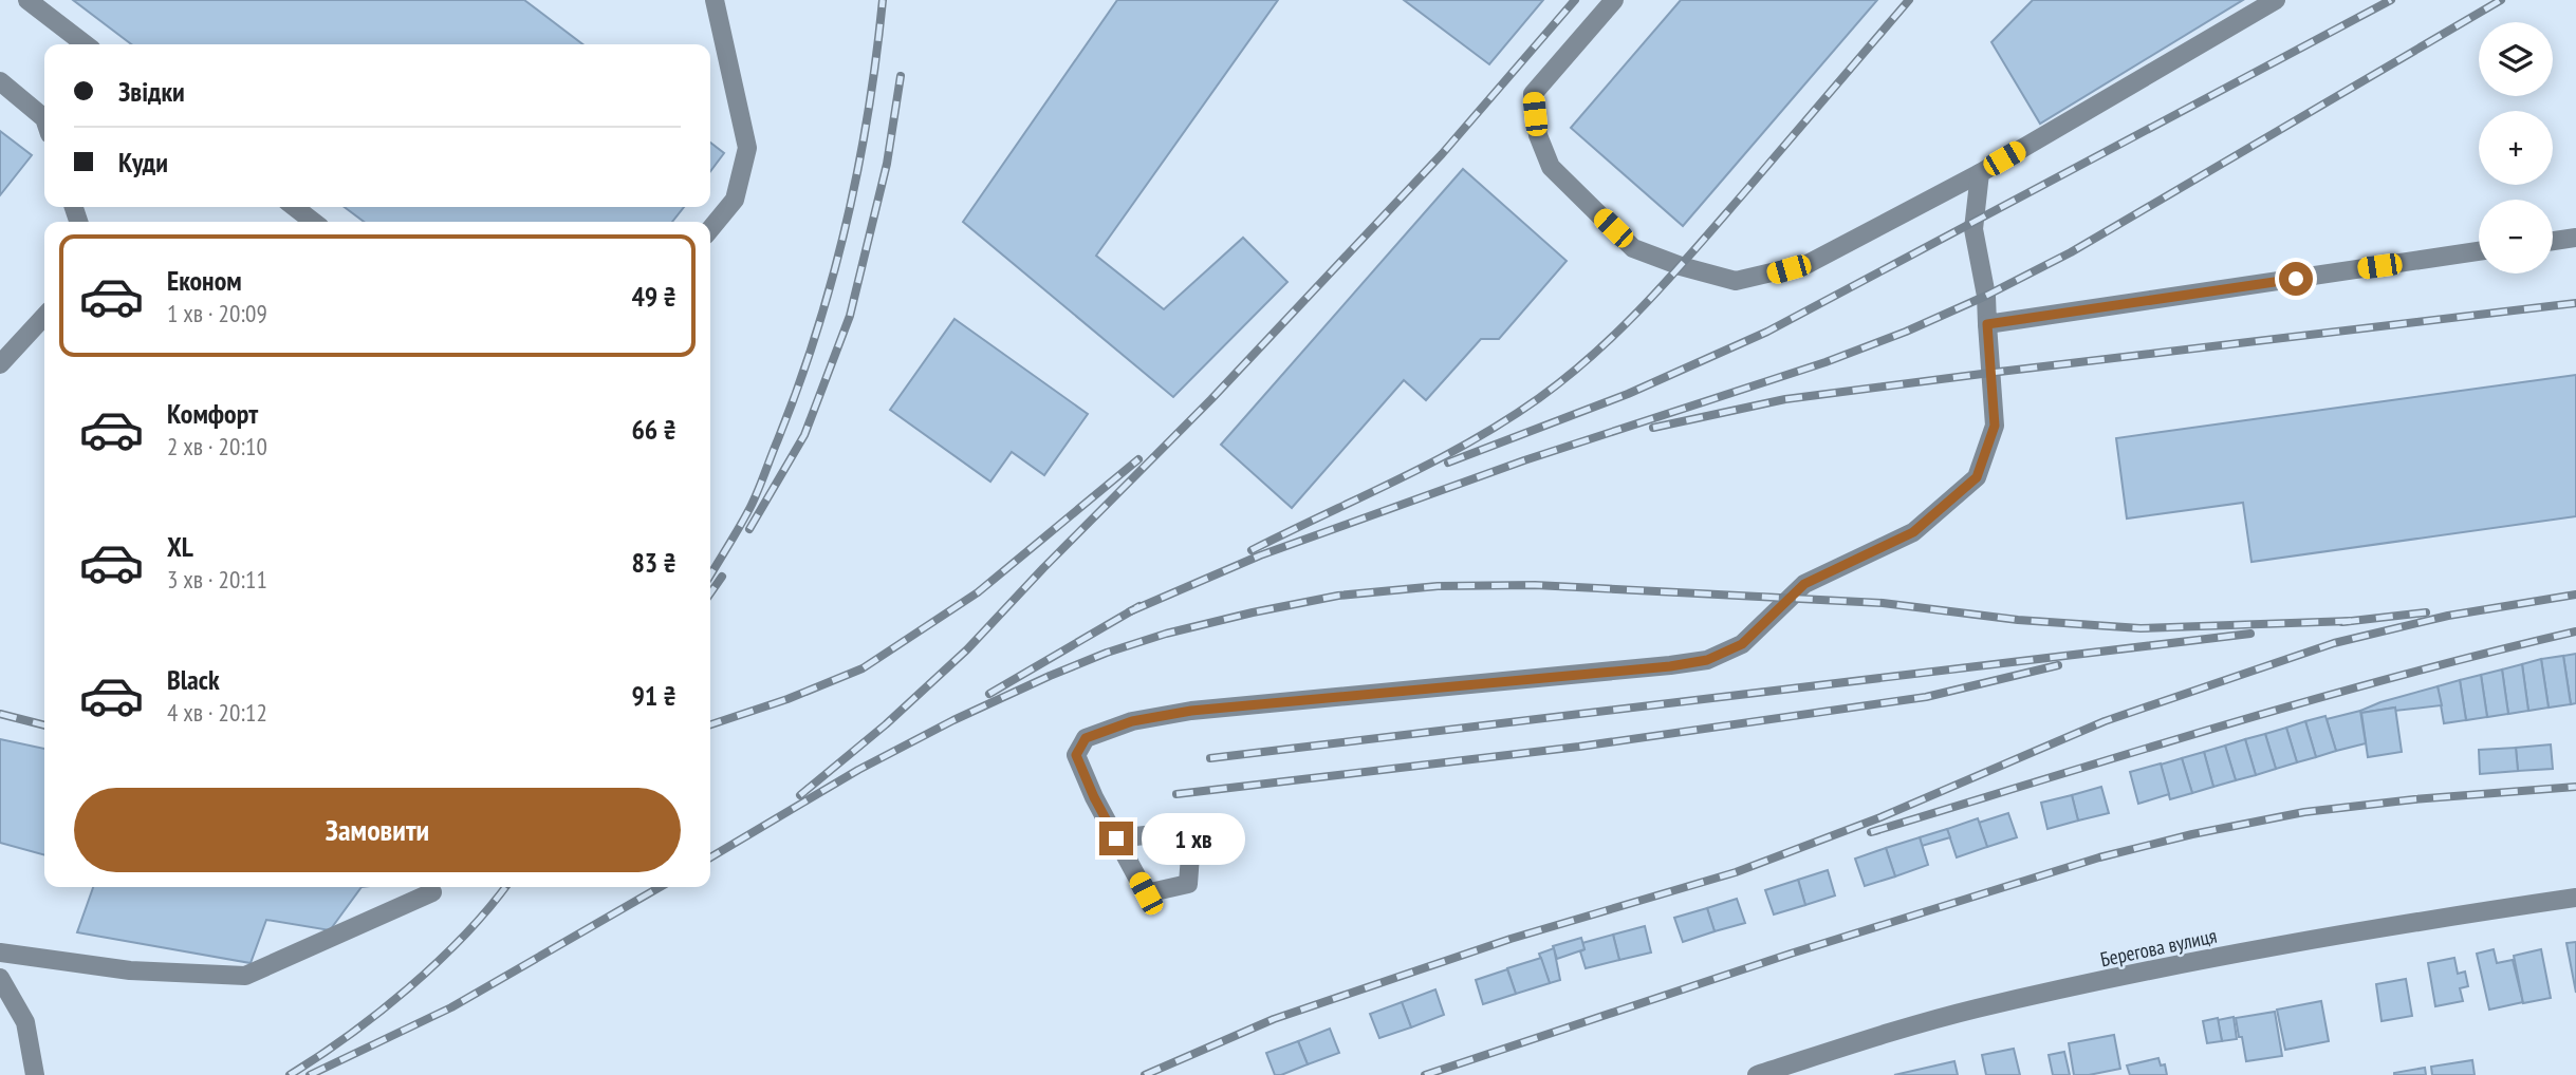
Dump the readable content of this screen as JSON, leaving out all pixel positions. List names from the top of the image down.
{
  "streets": {
    "street": ["Берегова вулиця"]
  },
  "page": {
    "map_buttons": ["+", "−"],
    "banner": ["Звідки", "Куди"],
    "list": [
      {
        "name": "Економ",
        "note": "1 хв · 20:09",
        "value": "49 ₴"
      },
      {
        "name": "Комфорт",
        "note": "2 хв · 20:10",
        "value": "66 ₴"
      },
      {
        "name": "XL",
        "note": "3 хв · 20:11",
        "value": "83 ₴"
      },
      {
        "name": "Black",
        "note": "4 хв · 20:12",
        "value": "91 ₴"
      }
    ],
    "buttons": "Замовити",
    "bubble": "1 хв"
  }
}
